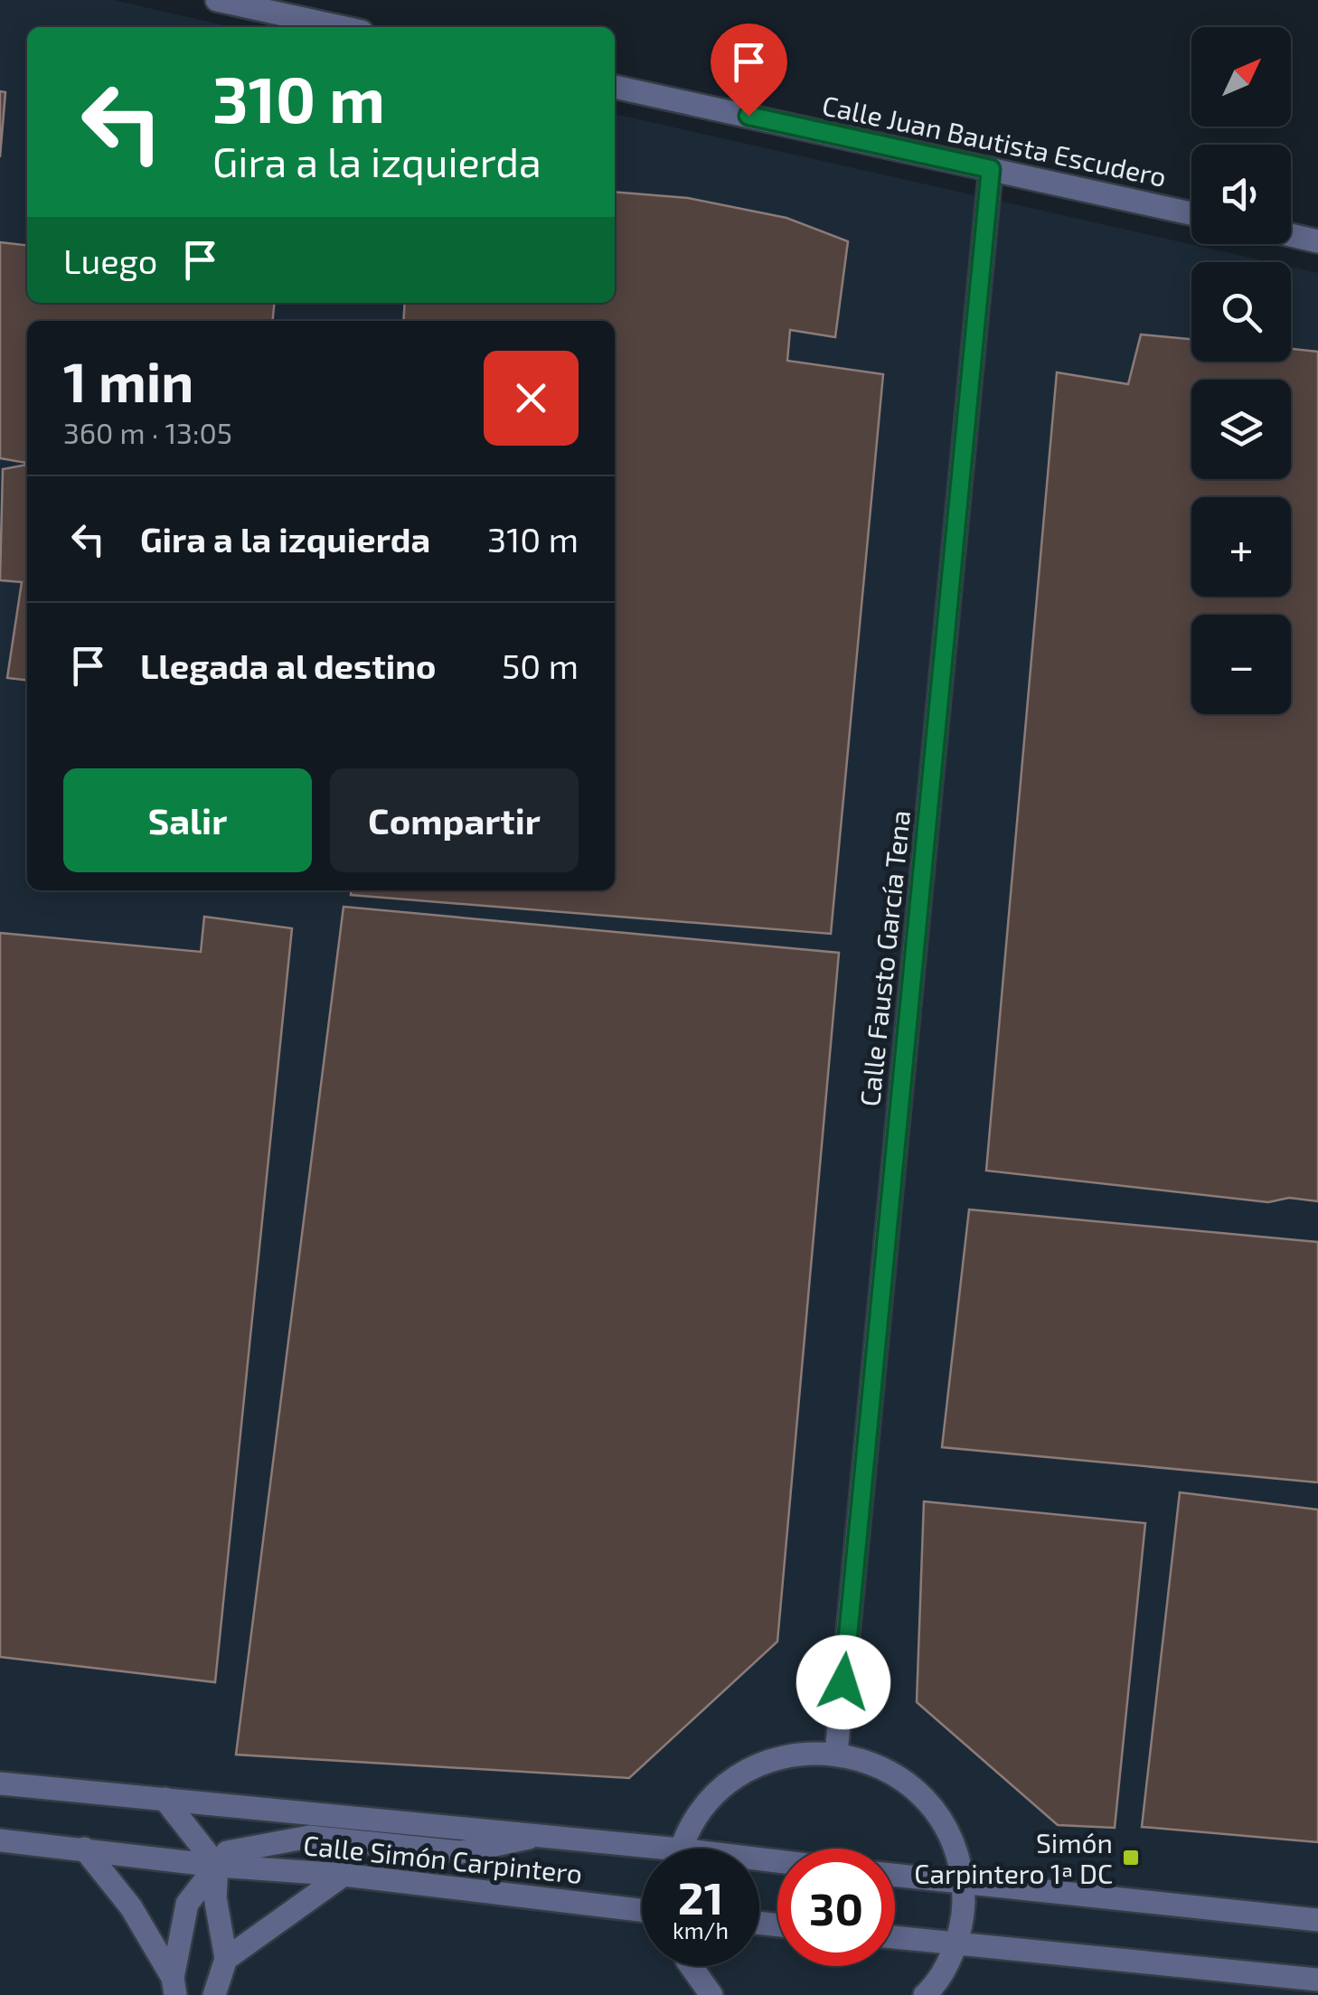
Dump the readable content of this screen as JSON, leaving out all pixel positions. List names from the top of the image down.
{
  "streets": {
    "street": ["Calle Juan Bautista Escudero", "Calle Fausto García Tena", "Calle Simón Carpintero"]
  },
  "crossings": [
    ["Calle Juan Bautista Escudero", "Calle Fausto García Tena"]
  ],
  "places": {
    "transit": ["Simón Carpintero 1ª DC"]
  },
  "north": "top right",
  "page": {
    "map_buttons": ["+", "−"],
    "turn": ["310 m", "Gira a la izquierda"],
    "then": "Luego",
    "heading": ["1 min", "360 m · 13:05"],
    "list": [
      {
        "name": "Gira a la izquierda",
        "value": "310 m"
      },
      {
        "name": "Llegada al destino",
        "value": "50 m"
      }
    ],
    "buttons": ["Salir", "Compartir"],
    "speed": "21 km/h",
    "limit": "30"
  }
}
